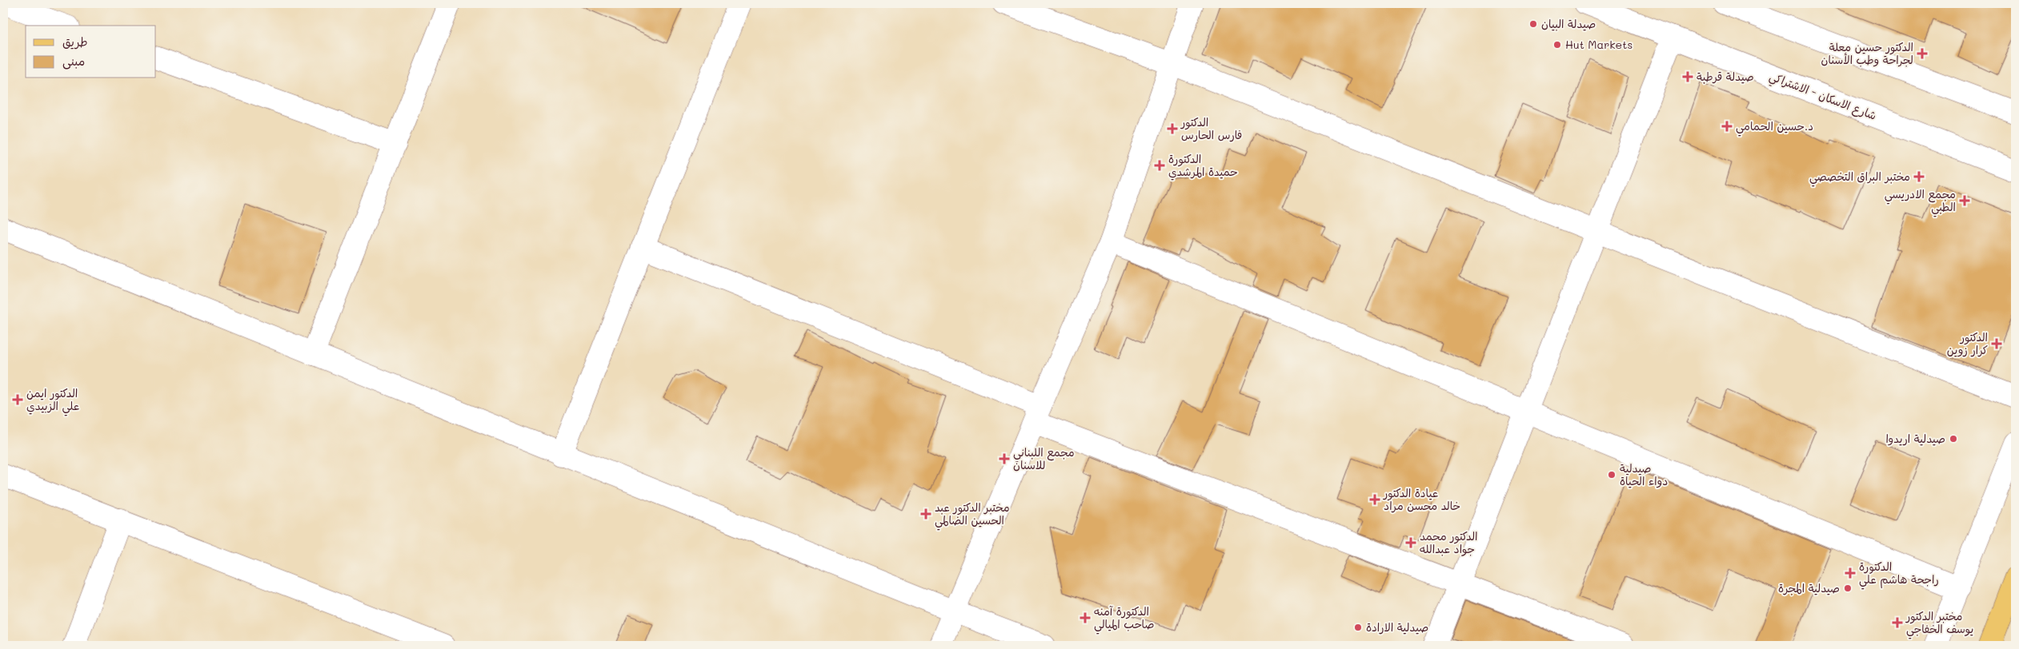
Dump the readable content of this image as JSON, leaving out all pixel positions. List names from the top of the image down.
{
  "streets": {
    "street": ["شارع الاسكان - الاشتراكي"]
  },
  "places": {
    "other": [
      "صيدلة البيان",
      "Hut Markets",
      "صيدلية اريدوا",
      "صيدلية دواء الحياة",
      "صيدلية المجرة",
      "صيدلية الارادة"
    ],
    "health": [
      "الدكتور حسين معلة لجراحة وطب الأسنان",
      "صيدلة قرطبة",
      "د.حسين الحمامي",
      "الدكتور فارس الحارس",
      "الدكتورة حميدة المرشدي",
      "مختبر البراق التخصصي",
      "مجمع الادريسي الطبي",
      "الدكتور كرار زوين",
      "الدكتور ايمن علي الزبيدي",
      "مجمع اللبناني للاسنان",
      "عيادة الدكتور خالد محسن مراد",
      "مختبر الدكتور عبد الحسين الضالمي",
      "الدكتور محمد جواد عبدالله",
      "الدكتورة راجحة هاشم علي",
      "الدكتورة آمنه صاحب الميالي",
      "مختبر الدكتور يوسف الخفاجي"
    ]
  },
  "legend": ["طريق", "مبنى"]
}
